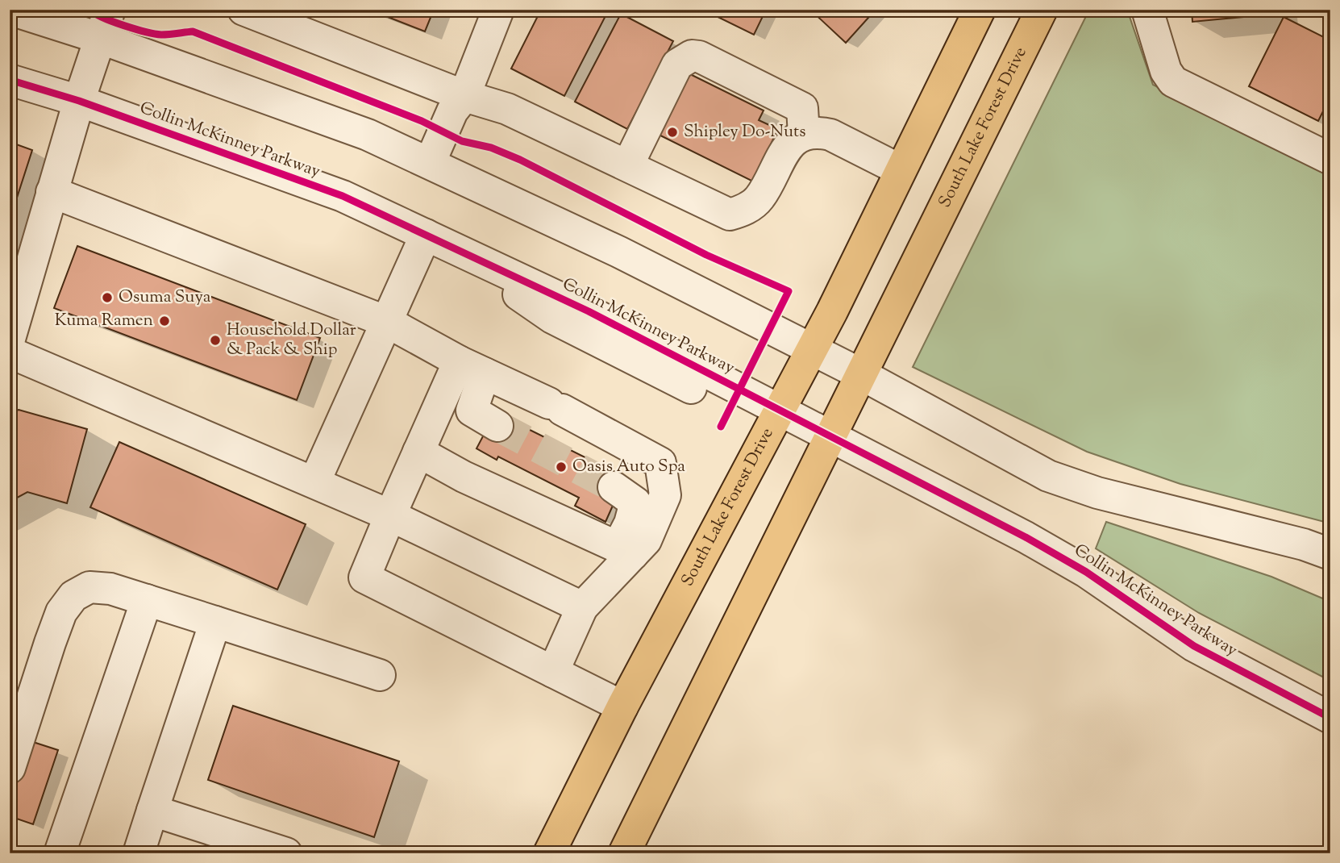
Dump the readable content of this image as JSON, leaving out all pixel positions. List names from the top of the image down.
{
  "streets": {
    "main road": ["South Lake Forest Drive"],
    "street": ["Collin McKinney Parkway"]
  },
  "crossings": [
    ["South Lake Forest Drive", "Collin McKinney Parkway"]
  ],
  "places": [
    "Shipley Do-Nuts",
    "Osuma Suya",
    "Kuma Ramen",
    "Household Dollar & Pack & Ship",
    "Oasis Auto Spa"
  ]
}
